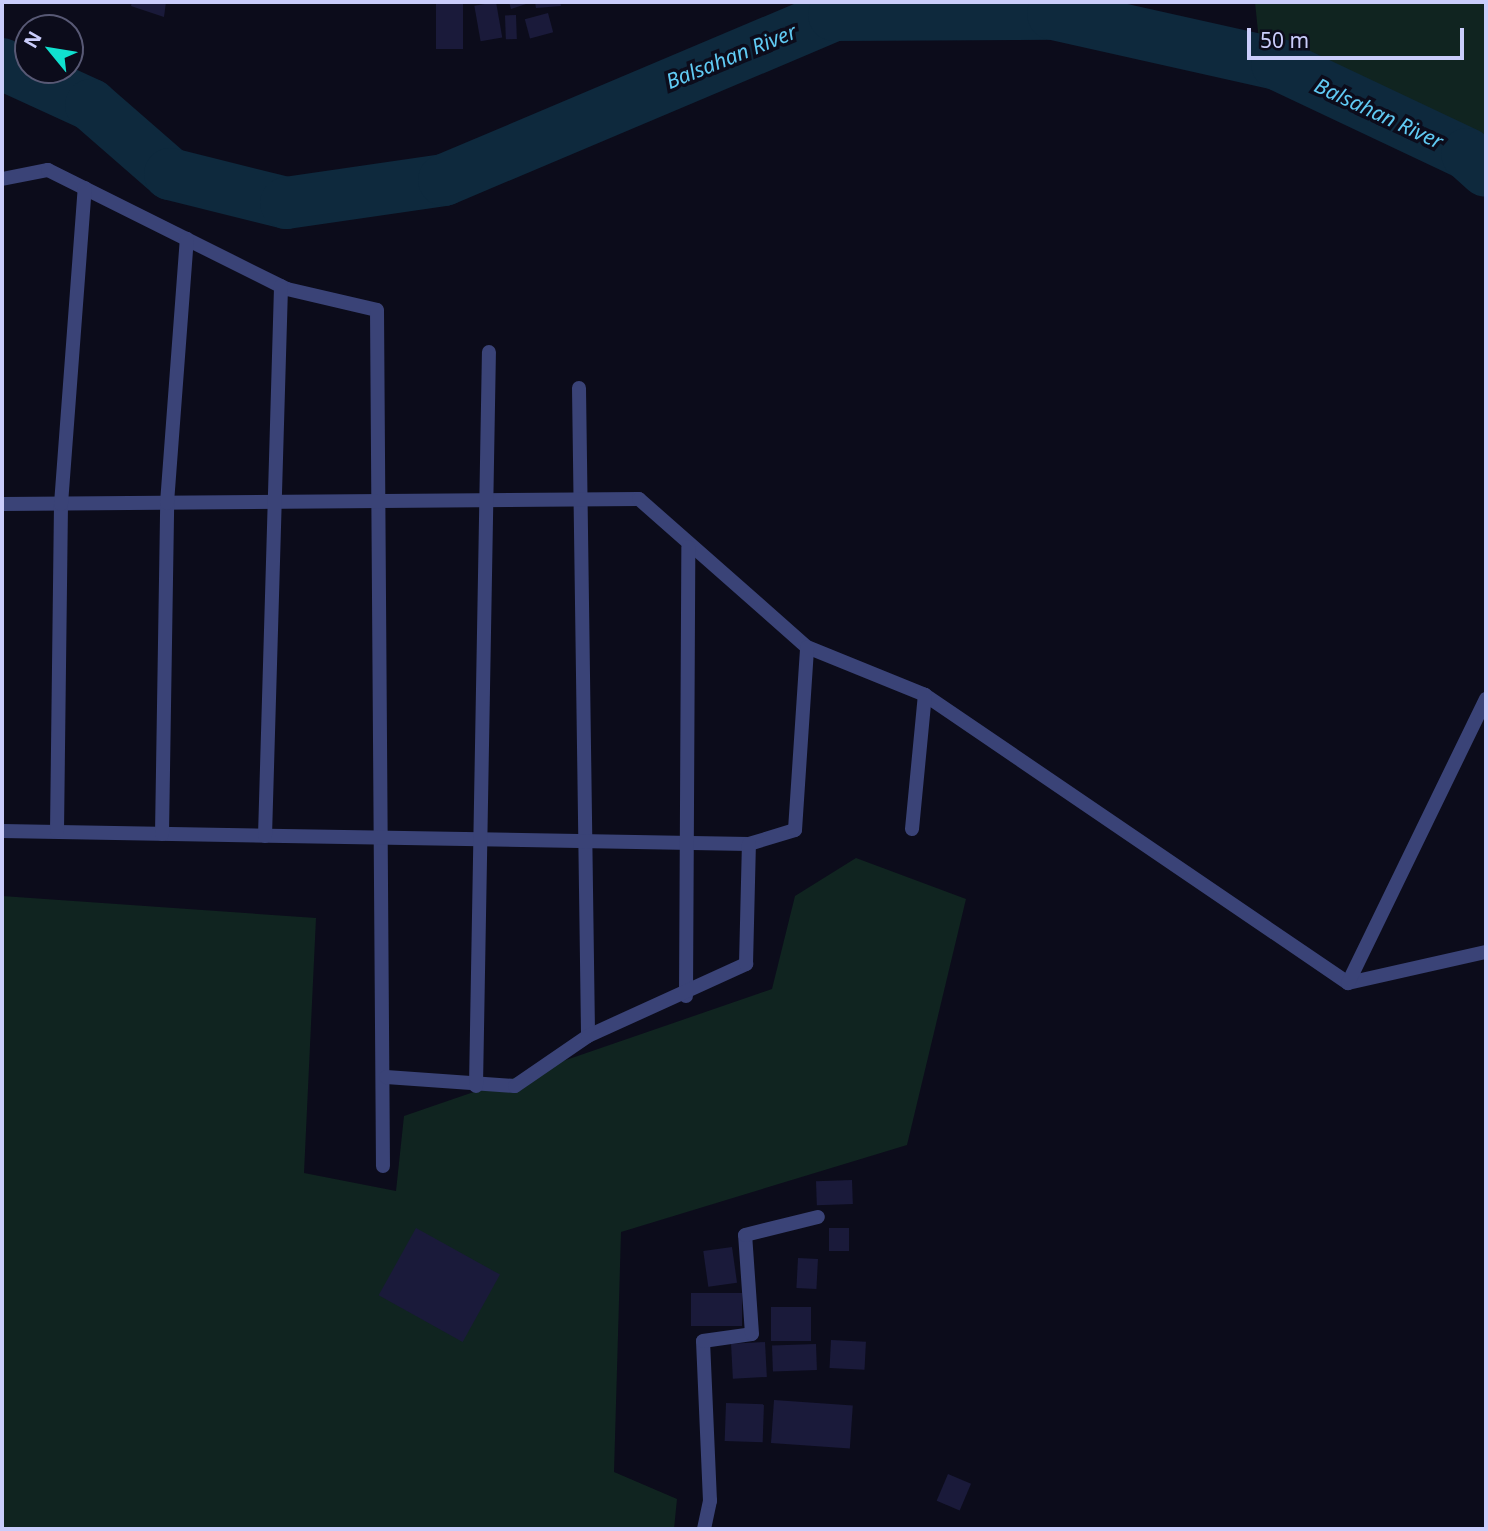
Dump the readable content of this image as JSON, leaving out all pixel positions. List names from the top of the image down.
{
  "water": ["Balsahan River"],
  "scale_bar": "50 m",
  "north": "top left"
}
